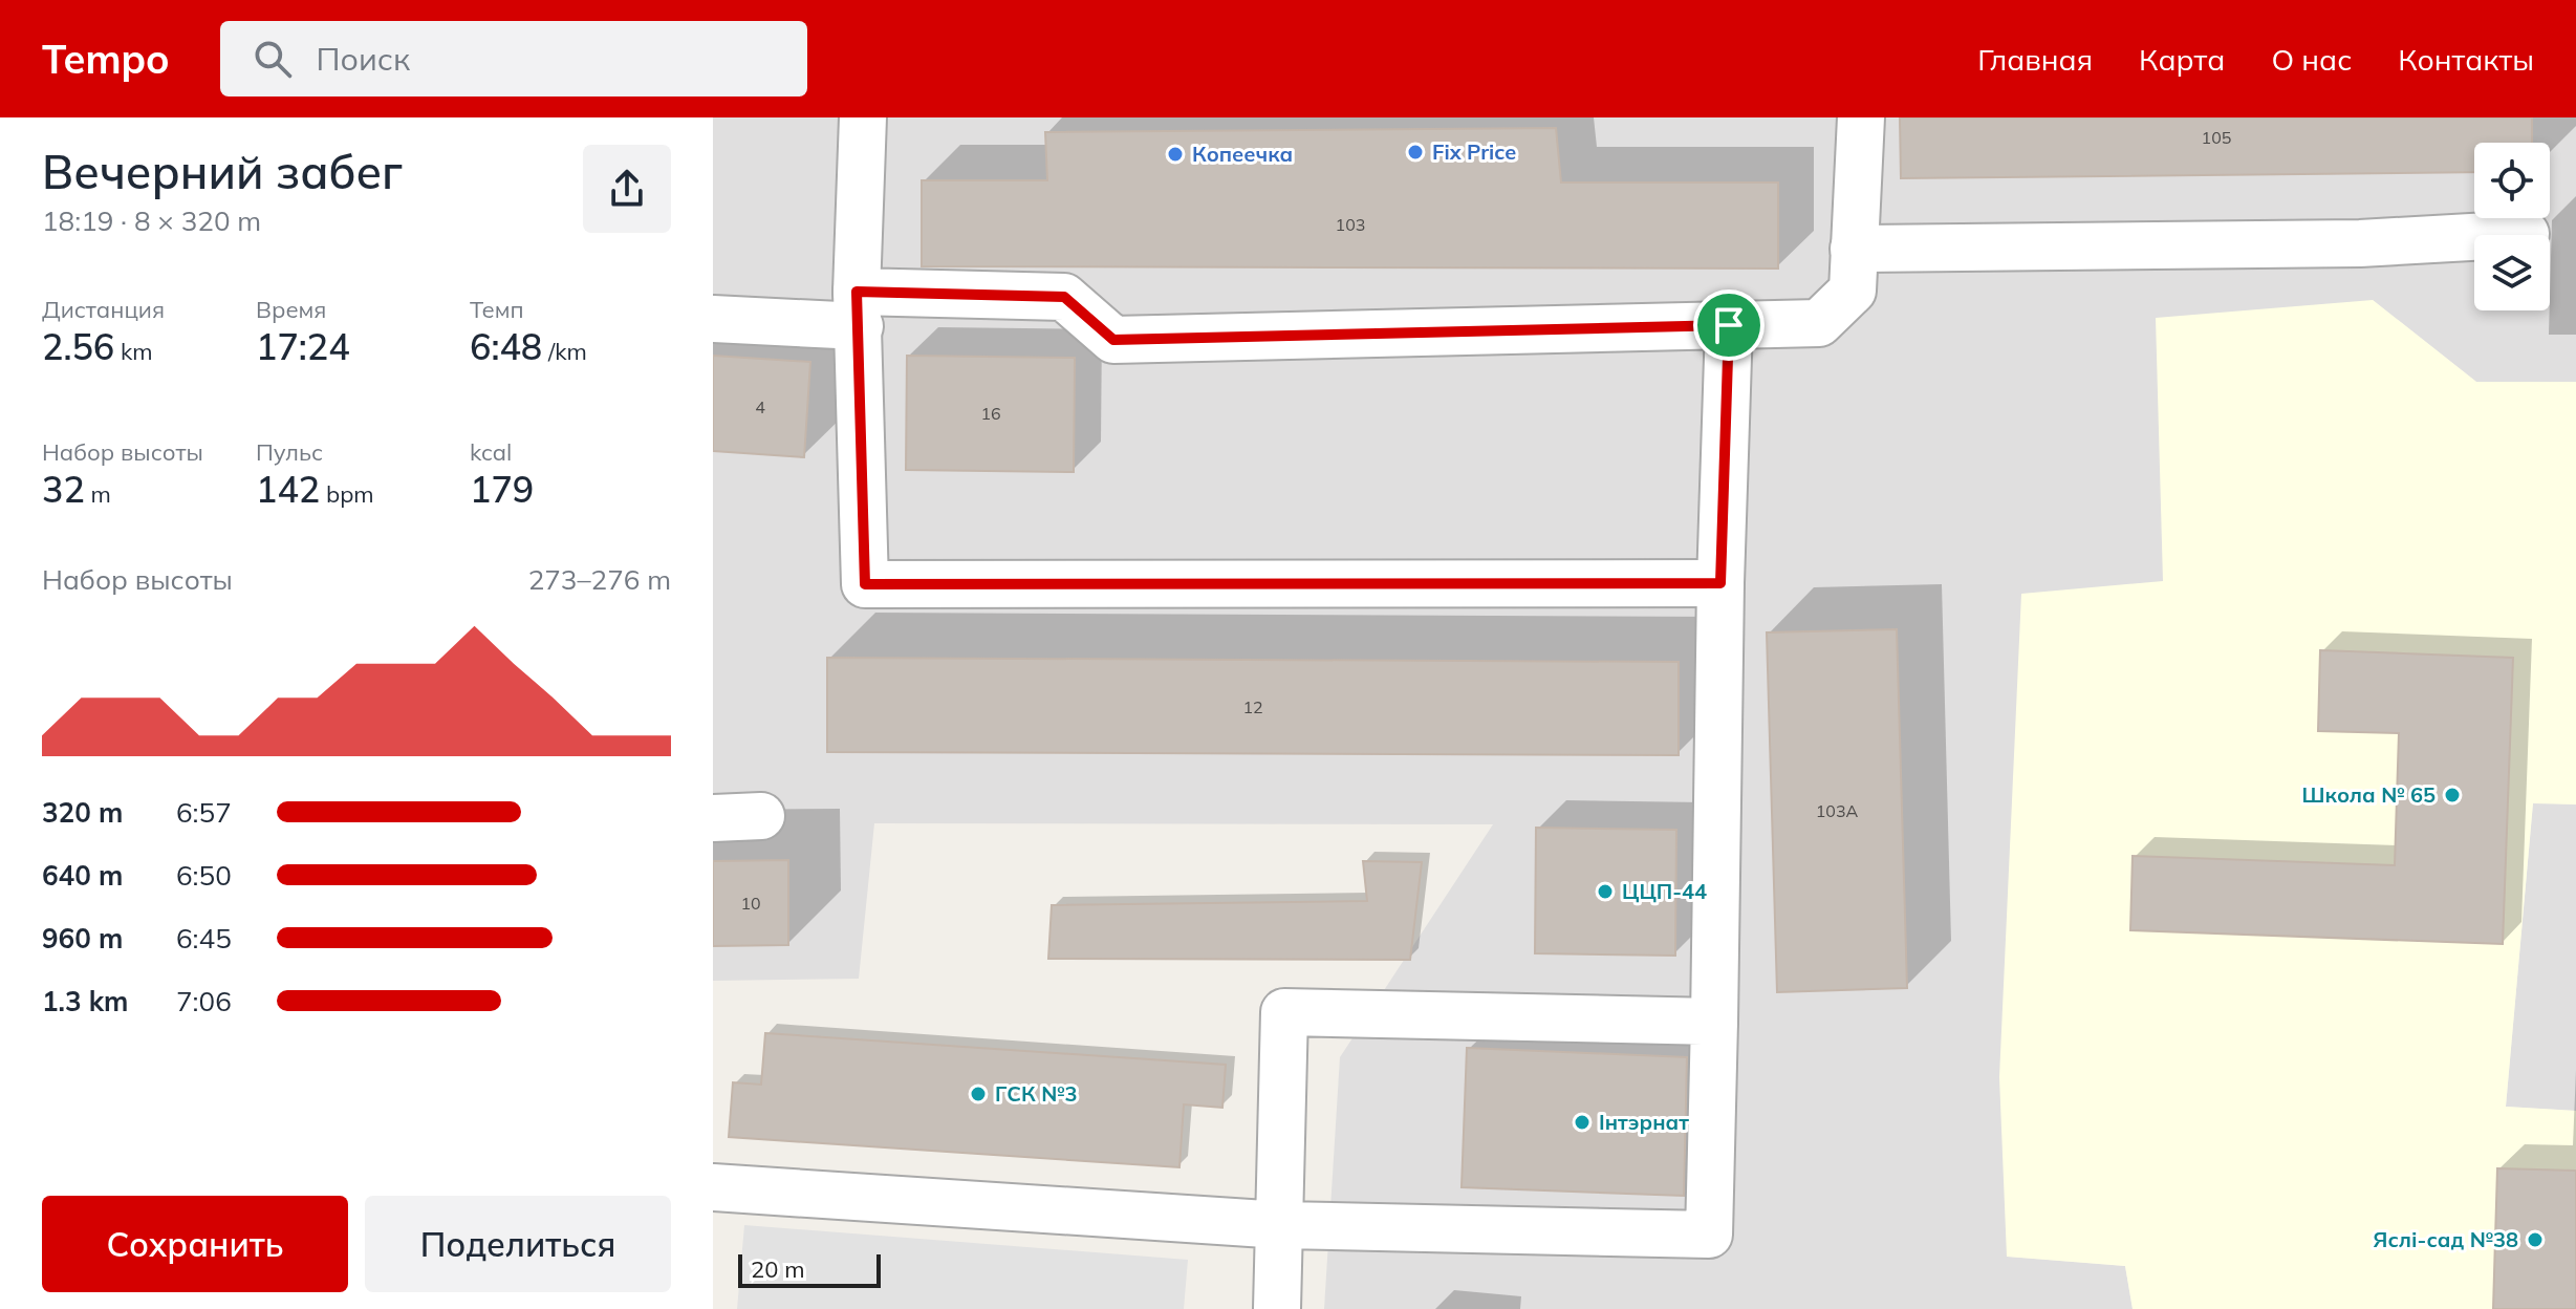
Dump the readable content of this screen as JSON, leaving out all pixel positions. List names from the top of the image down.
{
  "places": [
    "Fix Price",
    "Копеечка",
    "Школа № 65",
    "ЦЦП-44",
    "ГСК №3",
    "Інтэрнат",
    "Яслі-сад №38"
  ],
  "house_numbers": [
    "105",
    "103",
    "4",
    "16",
    "12",
    "103А",
    "10"
  ],
  "scale_bar": "20 m",
  "page": {
    "header": "Tempo",
    "search": "Поиск",
    "nav": [
      "Главная",
      "Карта",
      "О нас",
      "Контакты"
    ],
    "heading": ["Вечерний забег", "18:19 · 8 × 320 m"],
    "stats": [
      ["Дистанция", "2.56 km"],
      ["Время", "17:24"],
      ["Темп", "6:48 /km"],
      ["Набор высоты", "32 m"],
      ["Пульс", "142 bpm"],
      ["kcal", "179"]
    ],
    "chart": ["Набор высоты", "273–276 m"],
    "list": [
      {
        "name": "320 m",
        "note": "6:57"
      },
      {
        "name": "640 m",
        "note": "6:50"
      },
      {
        "name": "960 m",
        "note": "6:45"
      },
      {
        "name": "1.3 km",
        "note": "7:06"
      }
    ],
    "buttons": ["Сохранить", "Поделиться"],
    "scale": "20 m"
  }
}
